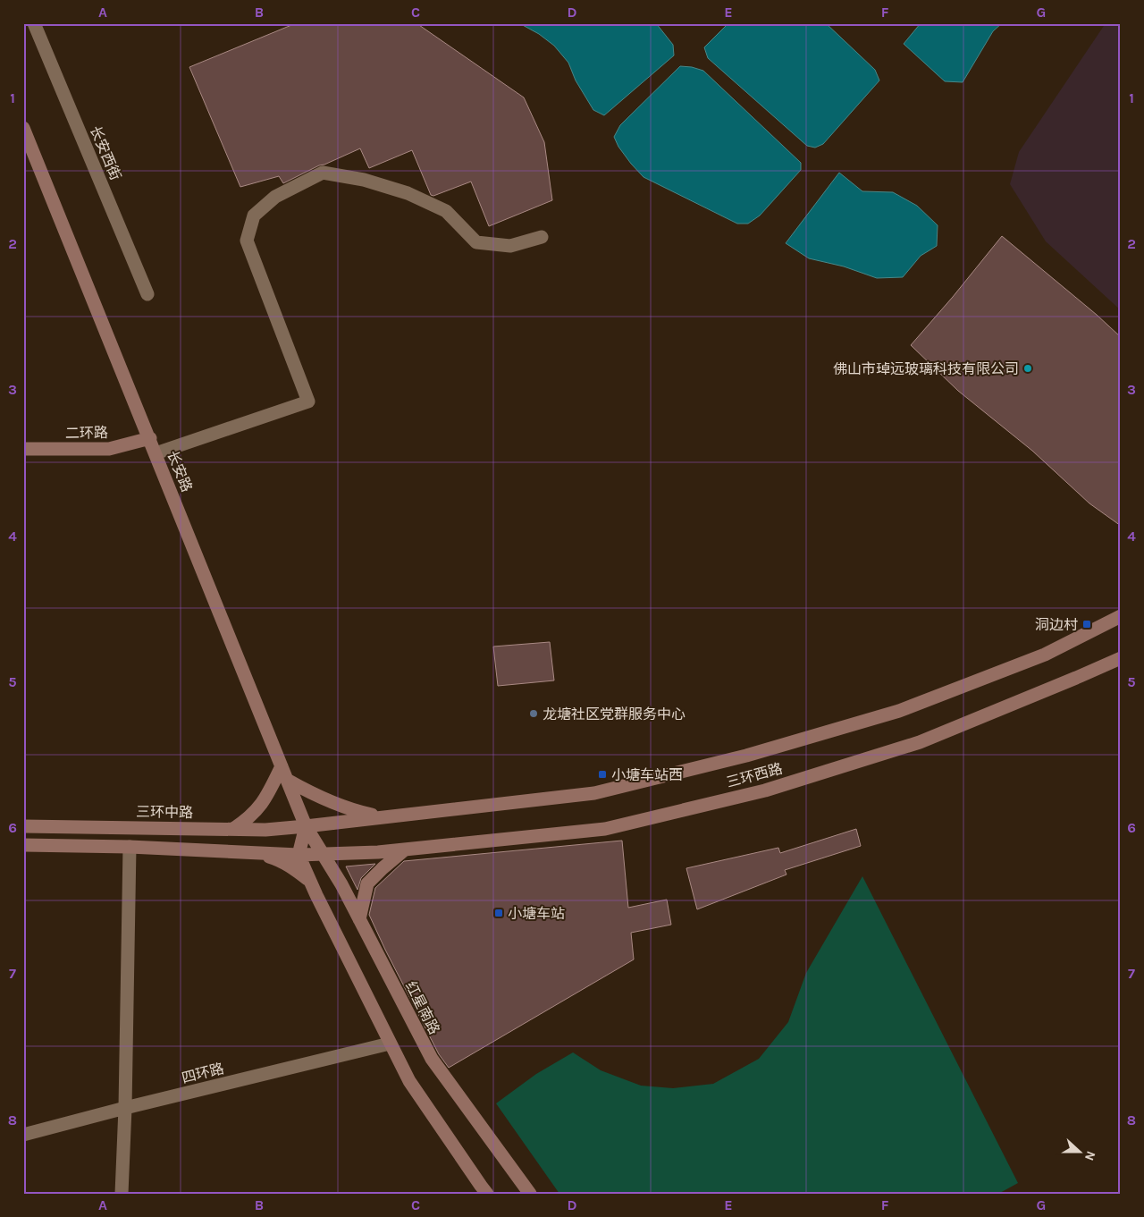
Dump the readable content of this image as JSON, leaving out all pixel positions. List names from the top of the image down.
{
  "streets": {
    "main road": [
      "二环路",
      "长安路",
      "三环西路",
      "三环中路",
      "红星南路"
    ],
    "street": ["长安西街", "四环路"]
  },
  "crossings": [
    ["二环路", "长安路"],
    ["长安路", "三环中路"],
    ["长安路", "红星南路"],
    ["三环西路", "红星南路"],
    ["三环中路", "红星南路"]
  ],
  "places": {
    "other": ["佛山市琸远玻璃科技有限公司", "龙塘社区党群服务中心"],
    "transit": ["洞边村", "小塘车站西", "小塘车站"]
  },
  "north": "right",
  "grid": {
    "columns": [
      "A",
      "B",
      "C",
      "D",
      "E",
      "F",
      "G"
    ],
    "rows": [
      "1",
      "2",
      "3",
      "4",
      "5",
      "6",
      "7",
      "8"
    ]
  }
}
